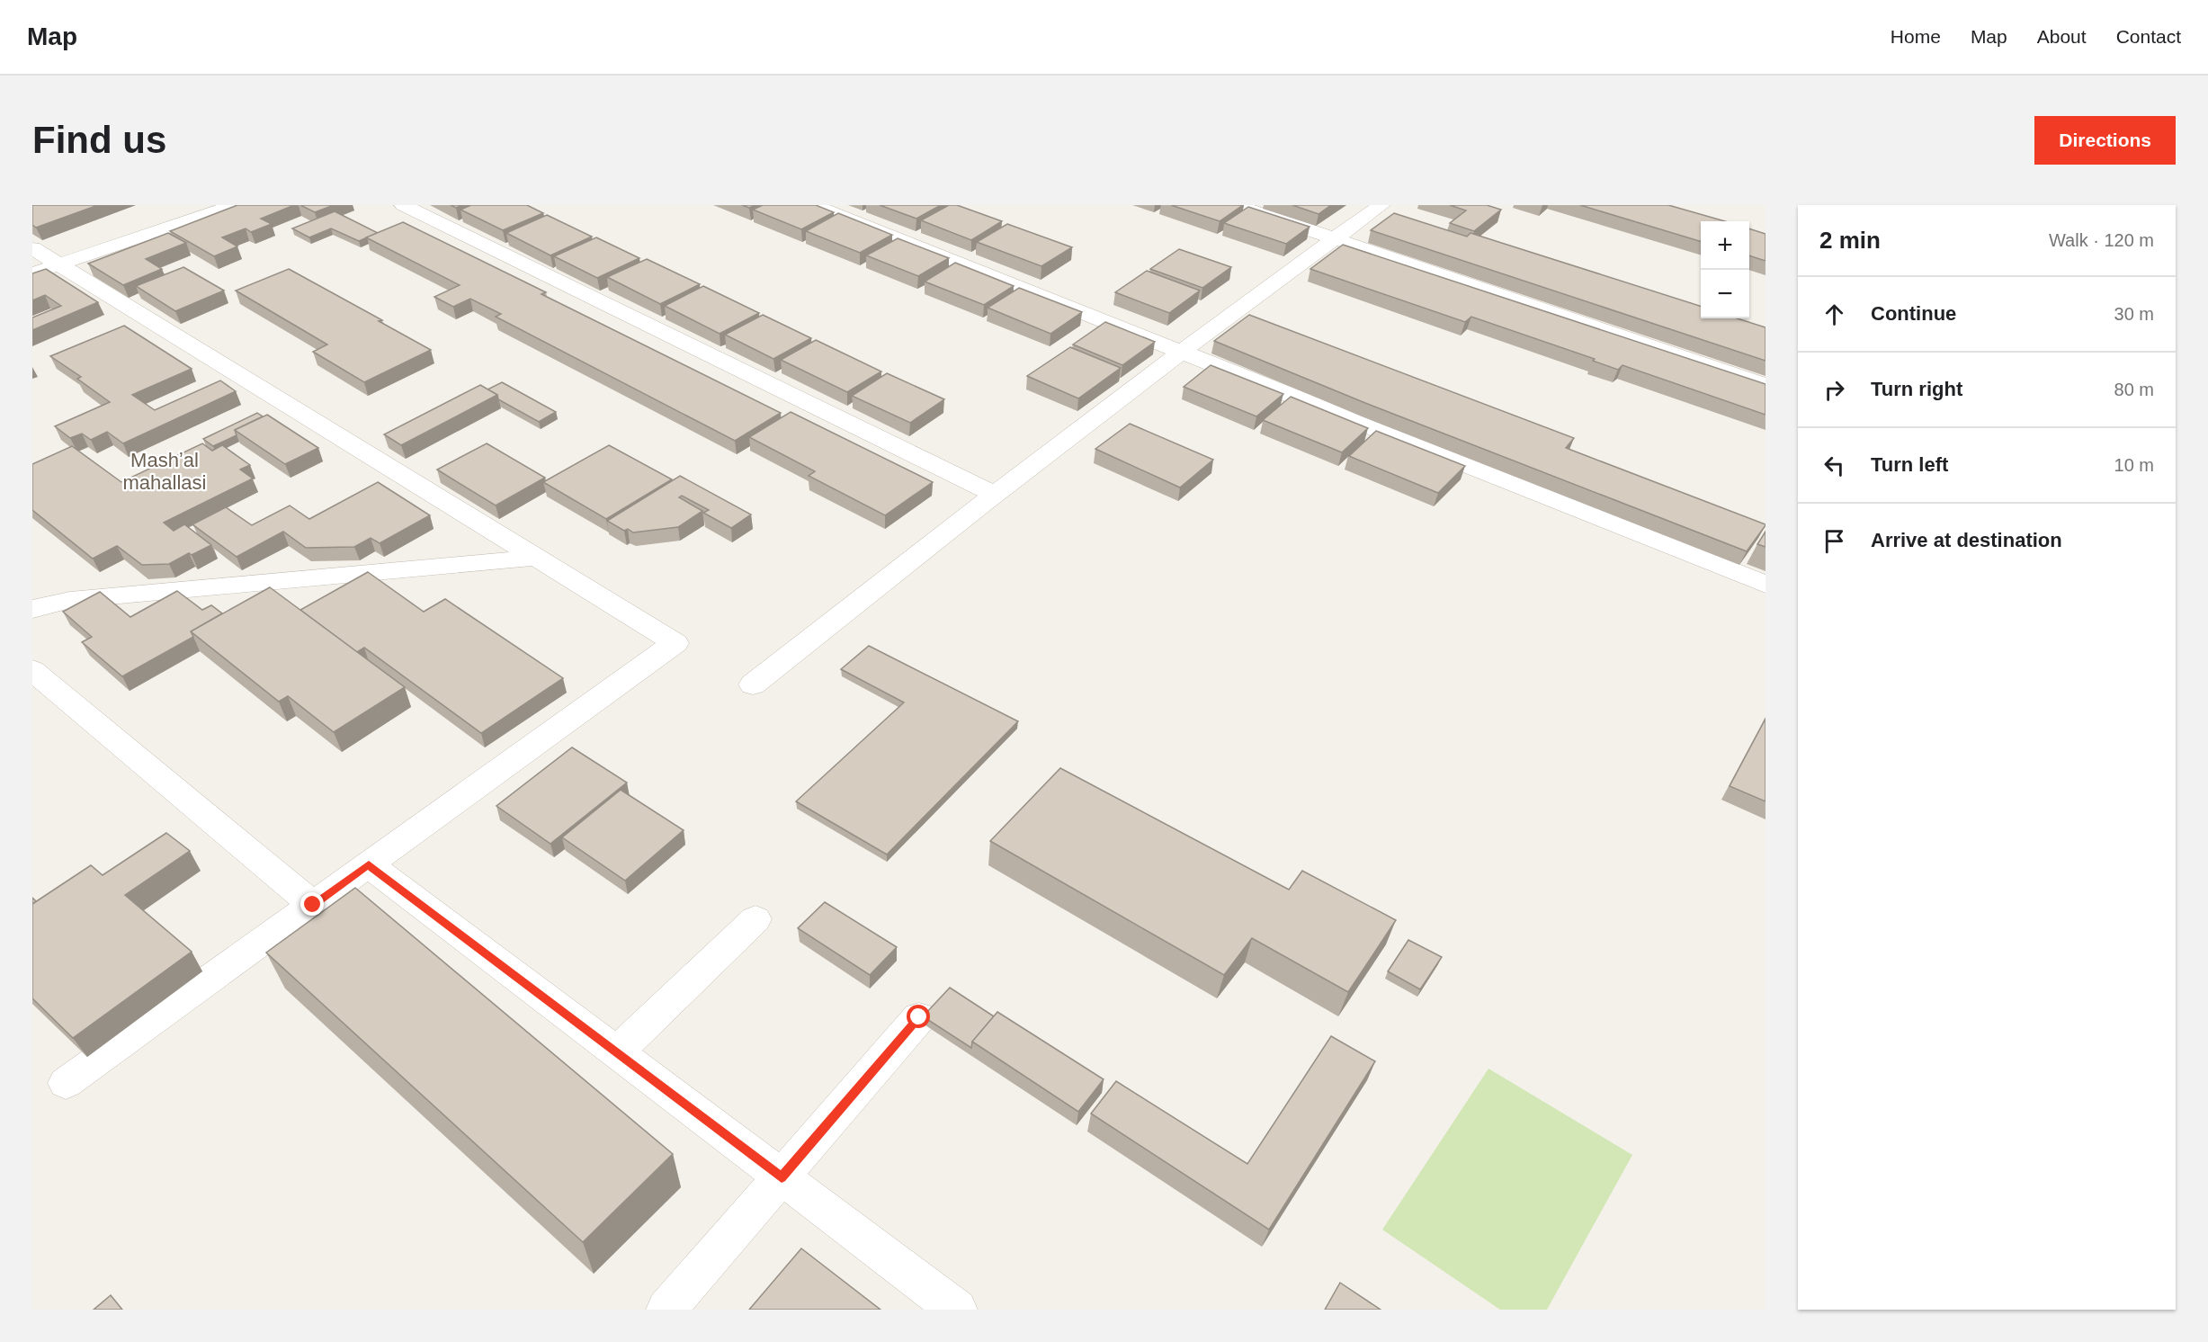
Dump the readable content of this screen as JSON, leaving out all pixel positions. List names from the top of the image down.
{
  "districts": ["Mashʼal mahallasi"],
  "page": {
    "header": "Map",
    "nav": [
      "Home",
      "Map",
      "About",
      "Contact"
    ],
    "buttons": "Directions",
    "title": "Find us",
    "heading": ["2 min", "Walk · 120 m"],
    "map_buttons": ["+", "−"],
    "list": [
      ["Continue", "30 m"],
      ["Turn right", "80 m"],
      ["Turn left", "10 m"],
      "Arrive at destination"
    ]
  }
}
